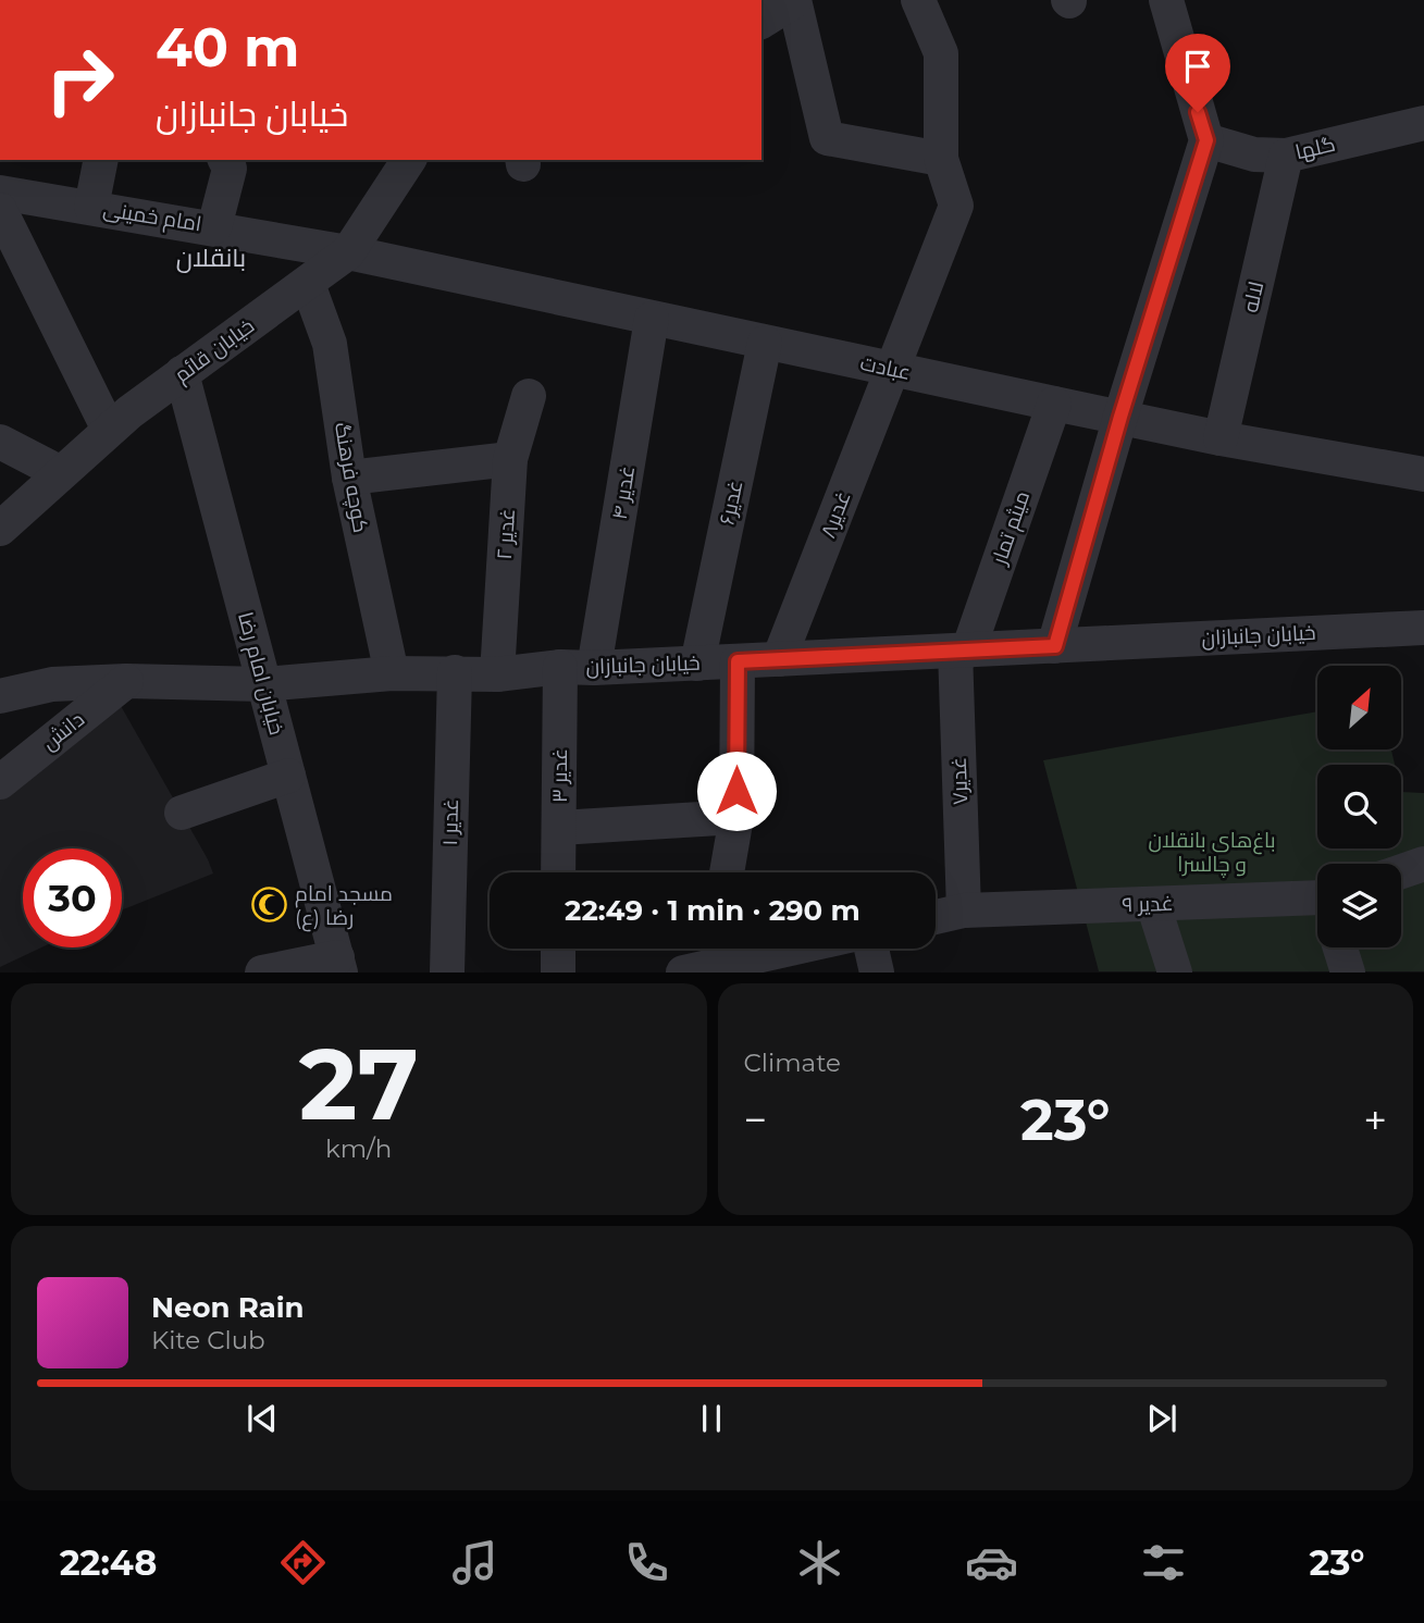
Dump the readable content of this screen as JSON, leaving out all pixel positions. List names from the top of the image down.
{
  "streets": {
    "street": [
      "گلها",
      "امام خمینی",
      "لاله",
      "خیابان قائم",
      "عبادت",
      "کوچه فرهنگ",
      "غدیر ۴",
      "غدیر۶",
      "غدیر۸",
      "میثم تمار",
      "غدیر ۲",
      "خیابان جانبازان",
      "خیابان امام رضا",
      "دانش",
      "غدیر ۳",
      "غدیر۷",
      "غدیر ۱",
      "غدیر ۹"
    ]
  },
  "crossings": [
    ["گلها", "لاله"],
    ["امام خمینی", "خیابان قائم"],
    ["امام خمینی", "عبادت"],
    ["لاله", "عبادت"],
    ["خیابان قائم", "عبادت"],
    ["خیابان قائم", "کوچه فرهنگ"],
    ["خیابان قائم", "خیابان امام رضا"],
    ["عبادت", "غدیر ۴"],
    ["عبادت", "غدیر۶"],
    ["عبادت", "غدیر۸"],
    ["عبادت", "میثم تمار"],
    ["کوچه فرهنگ", "خیابان جانبازان"],
    ["غدیر ۴", "خیابان جانبازان"],
    ["غدیر۶", "خیابان جانبازان"],
    ["غدیر۸", "خیابان جانبازان"],
    ["میثم تمار", "خیابان جانبازان"],
    ["میثم تمار", "غدیر۷"],
    ["غدیر ۲", "خیابان جانبازان"],
    ["خیابان جانبازان", "خیابان امام رضا"],
    ["خیابان جانبازان", "دانش"],
    ["خیابان جانبازان", "غدیر ۳"],
    ["خیابان جانبازان", "غدیر۷"],
    ["خیابان جانبازان", "غدیر ۱"],
    ["غدیر۷", "غدیر ۹"]
  ],
  "districts": ["بانقلان"],
  "parks": ["باغ‌های بانقلان و چالسرا"],
  "places": {
    "mosque": ["مسجد امام رضا (ع)"]
  },
  "north": "top right",
  "page": {
    "turn": ["40 m", "خیابان جانبازان"],
    "limit": "30",
    "trip": "22:49 · 1 min · 290 m",
    "tile": [
      ["27", "km/h"],
      "Climate"
    ],
    "heat": ["−", "23°", "+"],
    "song": ["Neon Rain", "Kite Club"],
    "tabs": ["22:48", "23°"]
  }
}
